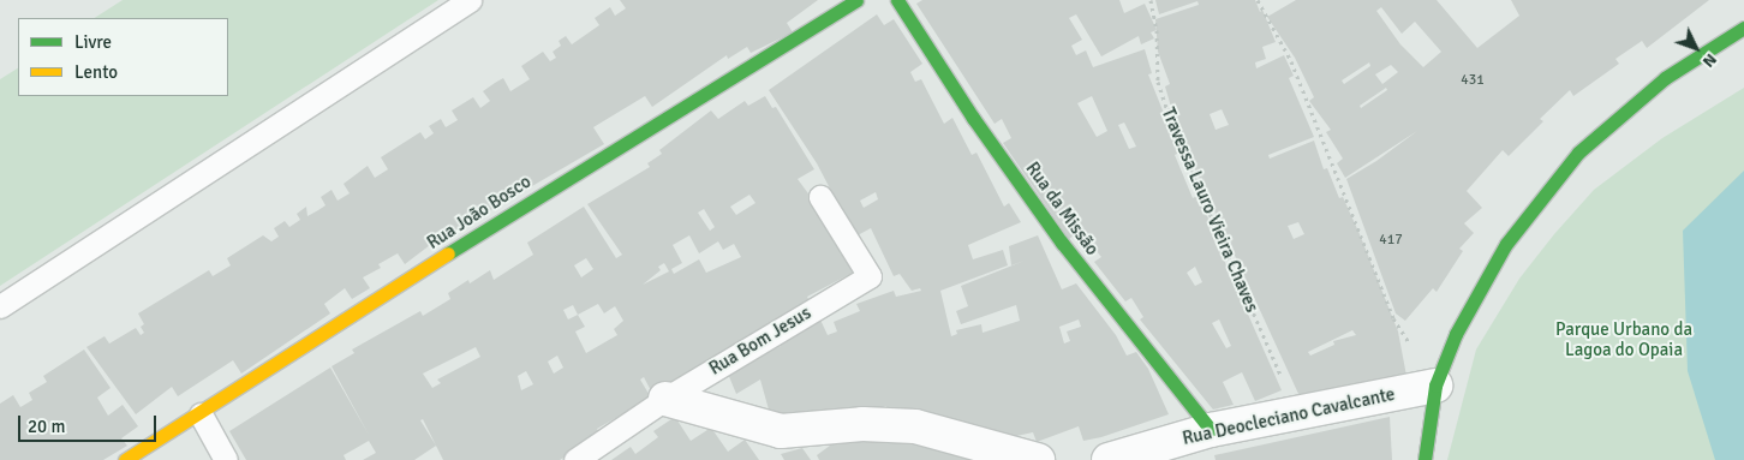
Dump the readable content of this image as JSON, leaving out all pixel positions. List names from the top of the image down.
{
  "streets": {
    "street": ["Rua da Missão", "Rua João Bosco", "Rua Deocleciano Cavalcante"],
    "lane": ["Rua Bom Jesus"],
    "path": ["Travessa Lauro Vieira Chaves"]
  },
  "crossings": [
    ["Rua da Missão", "Rua Deocleciano Cavalcante"],
    ["Travessa Lauro Vieira Chaves", "Rua Deocleciano Cavalcante"]
  ],
  "parks": ["Parque Urbano da Lagoa do Opaia"],
  "house_numbers": ["431", "417"],
  "legend": ["Livre", "Lento"],
  "scale_bar": "20 m",
  "north": "bottom right"
}
